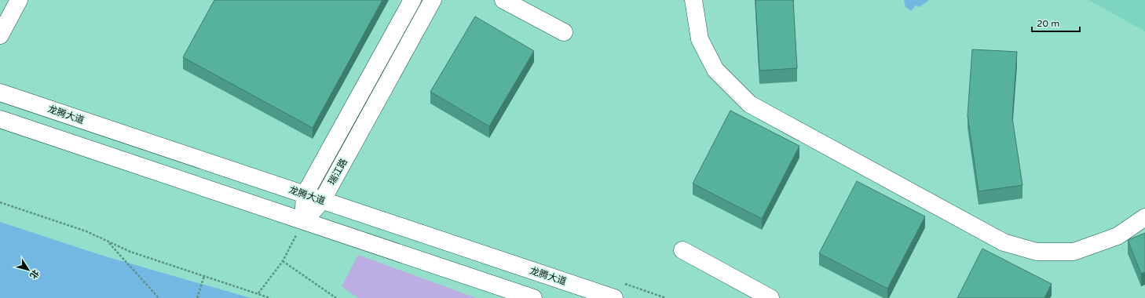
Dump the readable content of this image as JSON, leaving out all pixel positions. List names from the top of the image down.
{
  "streets": {
    "main road": ["龙腾大道", "瑞江路"]
  },
  "crossings": [
    ["龙腾大道", "瑞江路"]
  ],
  "scale_bar": "20 m",
  "north": "bottom right"
}
